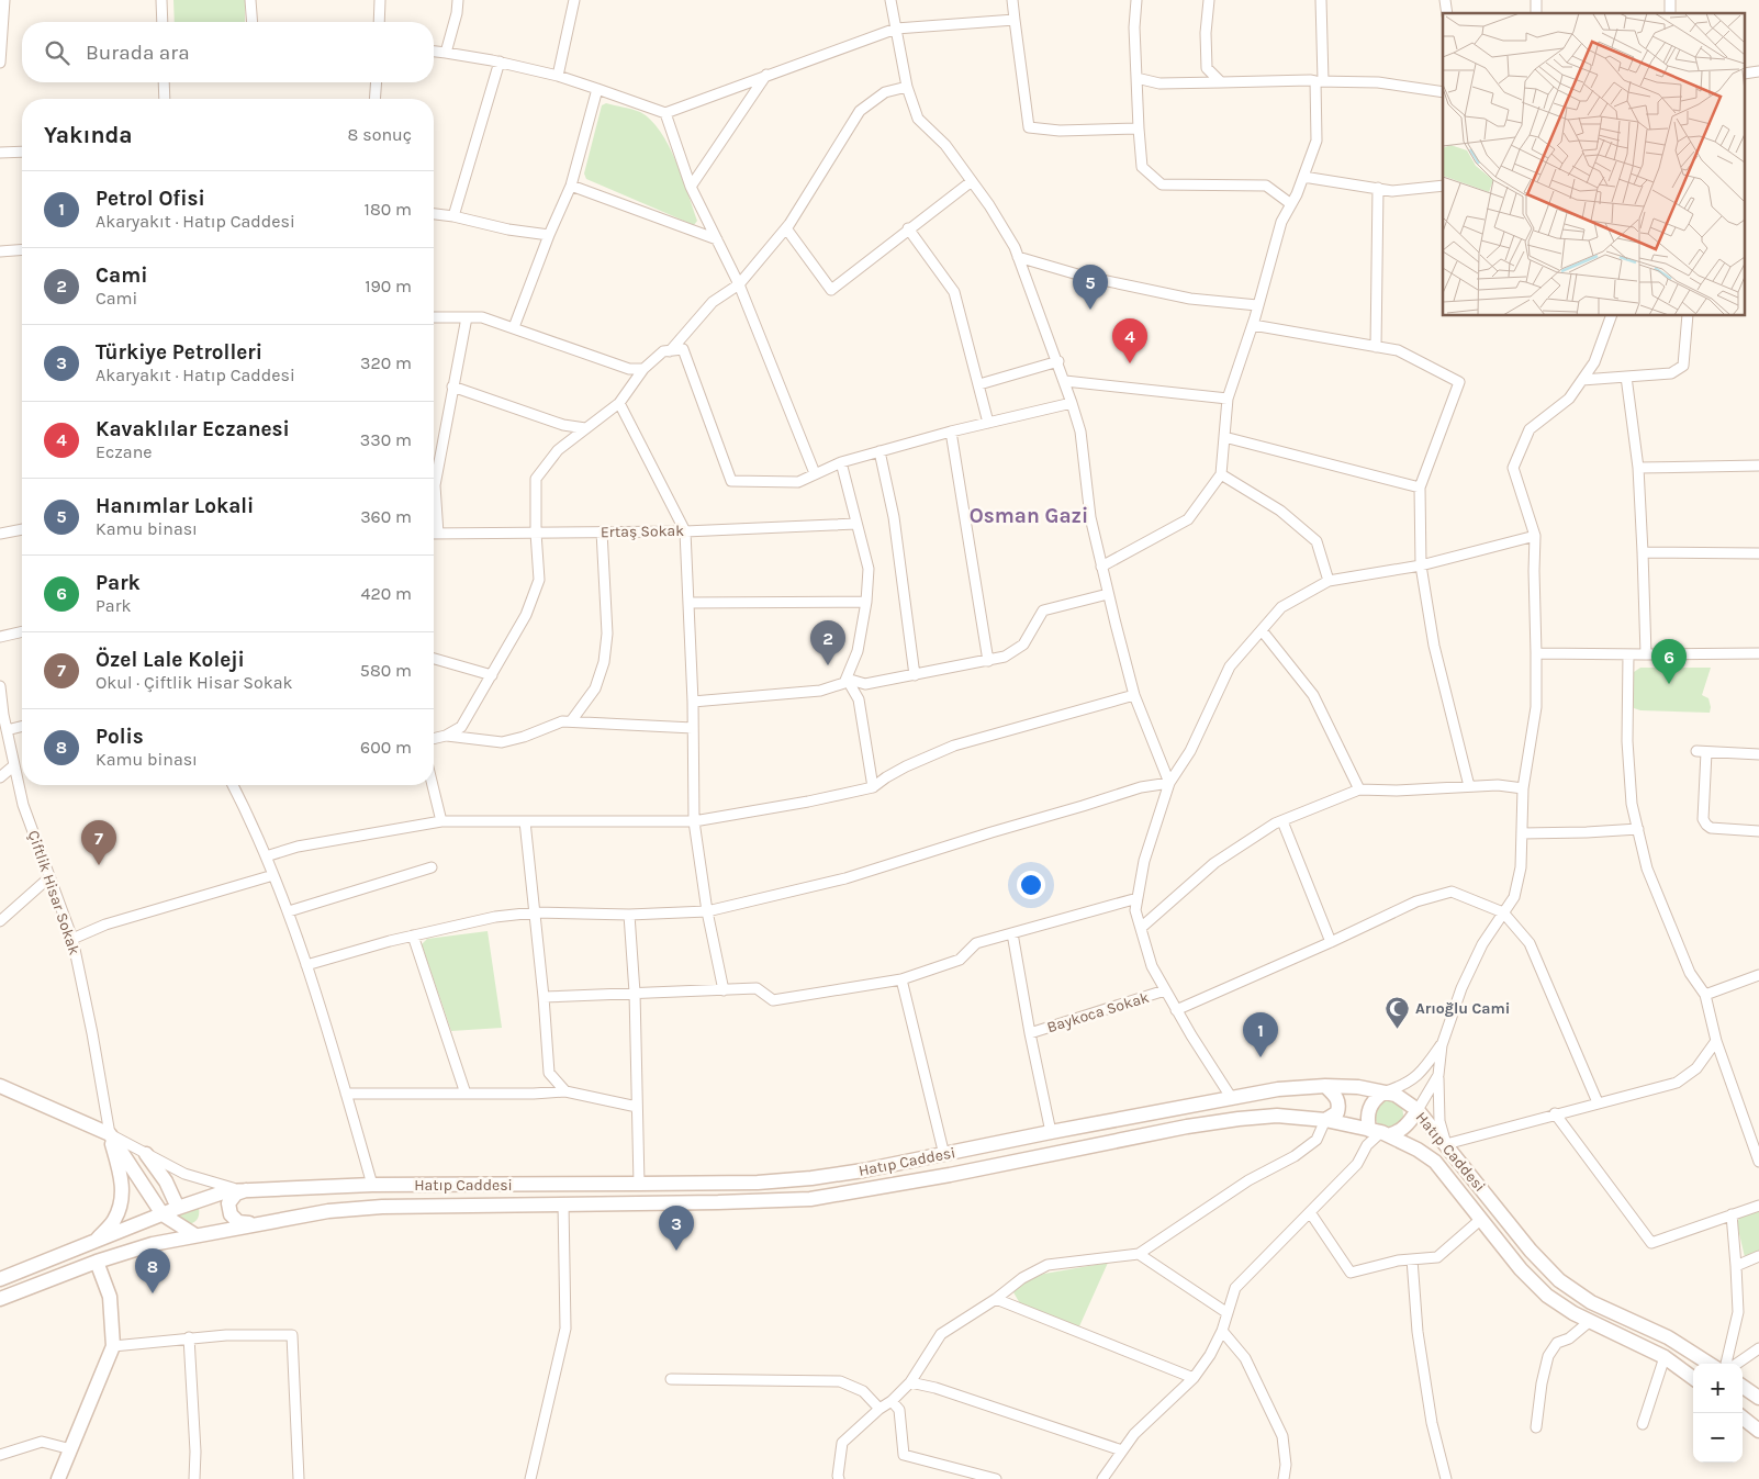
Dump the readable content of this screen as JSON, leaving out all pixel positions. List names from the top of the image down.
{
  "streets": {
    "main road": ["Hatıp Caddesi"],
    "street": ["Ertaş Sokak", "Çiftlik Hisar Sokak", "Baykoca Sokak"]
  },
  "districts": ["Osman Gazi"],
  "places": {
    "mosque": ["Arıoğlu Cami"]
  },
  "page": {
    "search": "Burada ara",
    "heading": ["Yakında", "8 sonuç"],
    "list": [
      {
        "mark": "1",
        "name": "Petrol Ofisi",
        "note": "Akaryakıt · Hatıp Caddesi",
        "value": "180 m"
      },
      {
        "mark": "2",
        "name": "Cami",
        "note": "Cami",
        "value": "190 m"
      },
      {
        "mark": "3",
        "name": "Türkiye Petrolleri",
        "note": "Akaryakıt · Hatıp Caddesi",
        "value": "320 m"
      },
      {
        "mark": "4",
        "name": "Kavaklılar Eczanesi",
        "note": "Eczane",
        "value": "330 m"
      },
      {
        "mark": "5",
        "name": "Hanımlar Lokali",
        "note": "Kamu binası",
        "value": "360 m"
      },
      {
        "mark": "6",
        "name": "Park",
        "note": "Park",
        "value": "420 m"
      },
      {
        "mark": "7",
        "name": "Özel Lale Koleji",
        "note": "Okul · Çiftlik Hisar Sokak",
        "value": "580 m"
      },
      {
        "mark": "8",
        "name": "Polis",
        "note": "Kamu binası",
        "value": "600 m"
      }
    ],
    "pins": [
      "5",
      "4",
      "2",
      "6",
      "7",
      "1",
      "3",
      "8"
    ],
    "map_buttons": ["+", "−"]
  }
}
